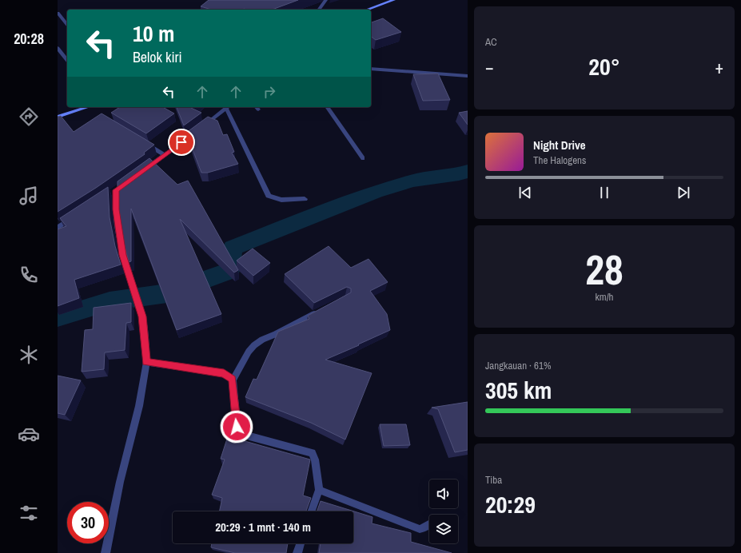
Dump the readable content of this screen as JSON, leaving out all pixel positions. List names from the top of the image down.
{
  "page": {
    "tabs": "20:28",
    "tile": [
      "AC",
      ["28", "km/h"],
      ["Jangkauan · 61%", "305 km"],
      ["Tiba", "20:29"]
    ],
    "turn": ["10 m", "Belok kiri"],
    "heat": ["−", "20°", "+"],
    "song": ["Night Drive", "The Halogens"],
    "limit": "30",
    "trip": "20:29 · 1 mnt · 140 m"
  }
}
